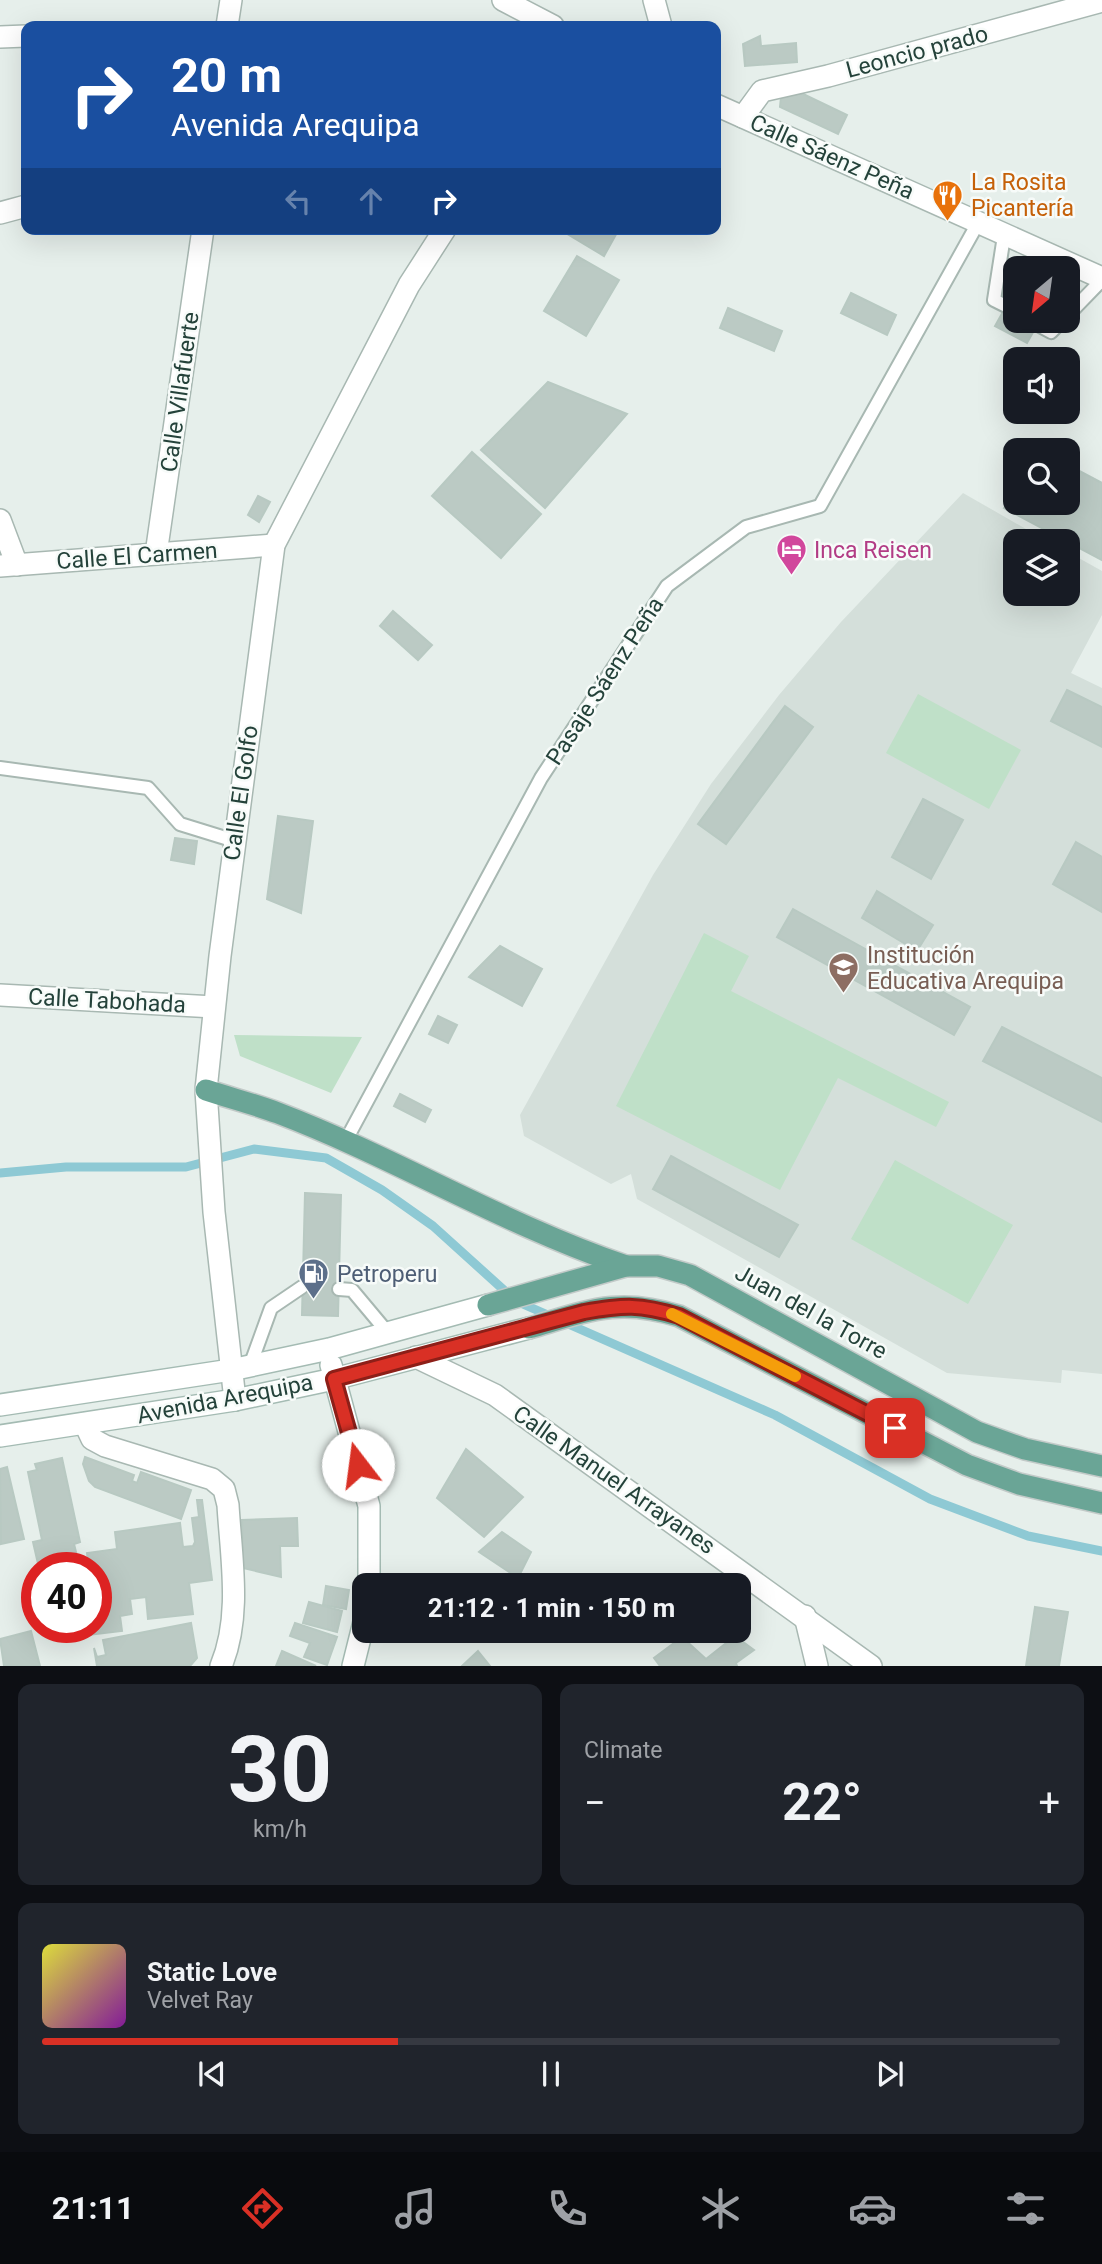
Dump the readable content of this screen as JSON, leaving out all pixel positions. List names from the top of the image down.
{
  "streets": {
    "main road": ["Juan del la Torre"],
    "street": [
      "Leoncio prado",
      "Calle Sáenz Peña",
      "Calle Villafuerte",
      "Calle El Carmen",
      "Calle El Golfo",
      "Calle Tabohada",
      "Avenida Arequipa",
      "Calle Manuel Arrayanes"
    ],
    "lane": ["Pasaje Sáenz Peña"]
  },
  "crossings": [
    ["Leoncio prado", "Calle Sáenz Peña"],
    ["Calle Sáenz Peña", "Pasaje Sáenz Peña"],
    ["Calle Villafuerte", "Calle El Carmen"],
    ["Calle El Carmen", "Calle El Golfo"],
    ["Calle El Golfo", "Calle Tabohada"],
    ["Calle El Golfo", "Avenida Arequipa"],
    ["Juan del la Torre", "Avenida Arequipa"],
    ["Avenida Arequipa", "Calle Manuel Arrayanes"]
  ],
  "places": {
    "restaurant": ["La Rosita Picantería"],
    "hotel": ["Inca Reisen"],
    "school or university": ["Institución Educativa Arequipa"],
    "fuel station": ["Petroperu"]
  },
  "north": "bottom left",
  "page": {
    "turn": ["20 m", "Avenida Arequipa"],
    "limit": "40",
    "trip": "21:12 · 1 min · 150 m",
    "tile": [
      ["30", "km/h"],
      "Climate"
    ],
    "heat": ["−", "22°", "+"],
    "song": ["Static Love", "Velvet Ray"],
    "tabs": "21:11"
  }
}
